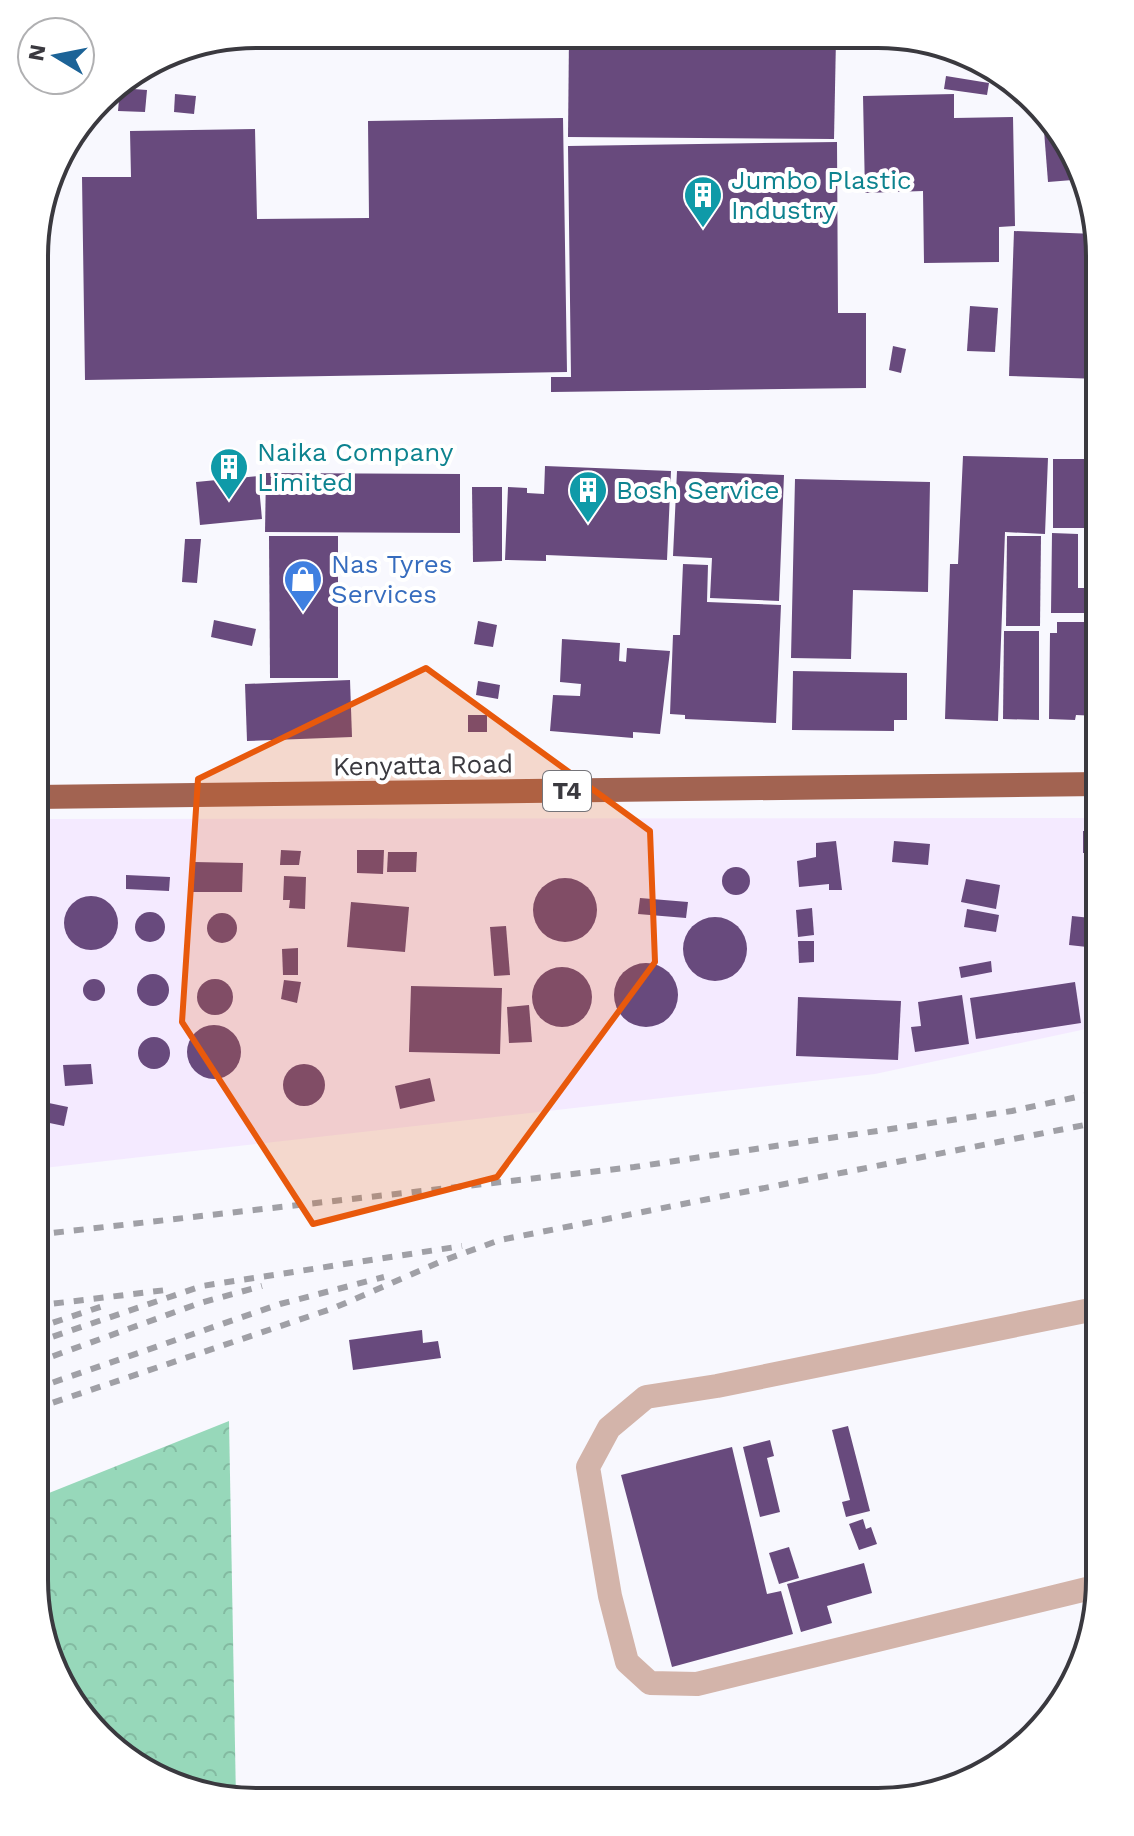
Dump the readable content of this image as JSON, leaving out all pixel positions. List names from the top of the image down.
{
  "streets": {
    "highway": ["Kenyatta Road", "T4"]
  },
  "places": {
    "building": ["Jumbo Plastic Industry", "Naika Company Limited", "Bosh Service"],
    "shop": ["Nas Tyres Services"]
  },
  "north": "left"
}
